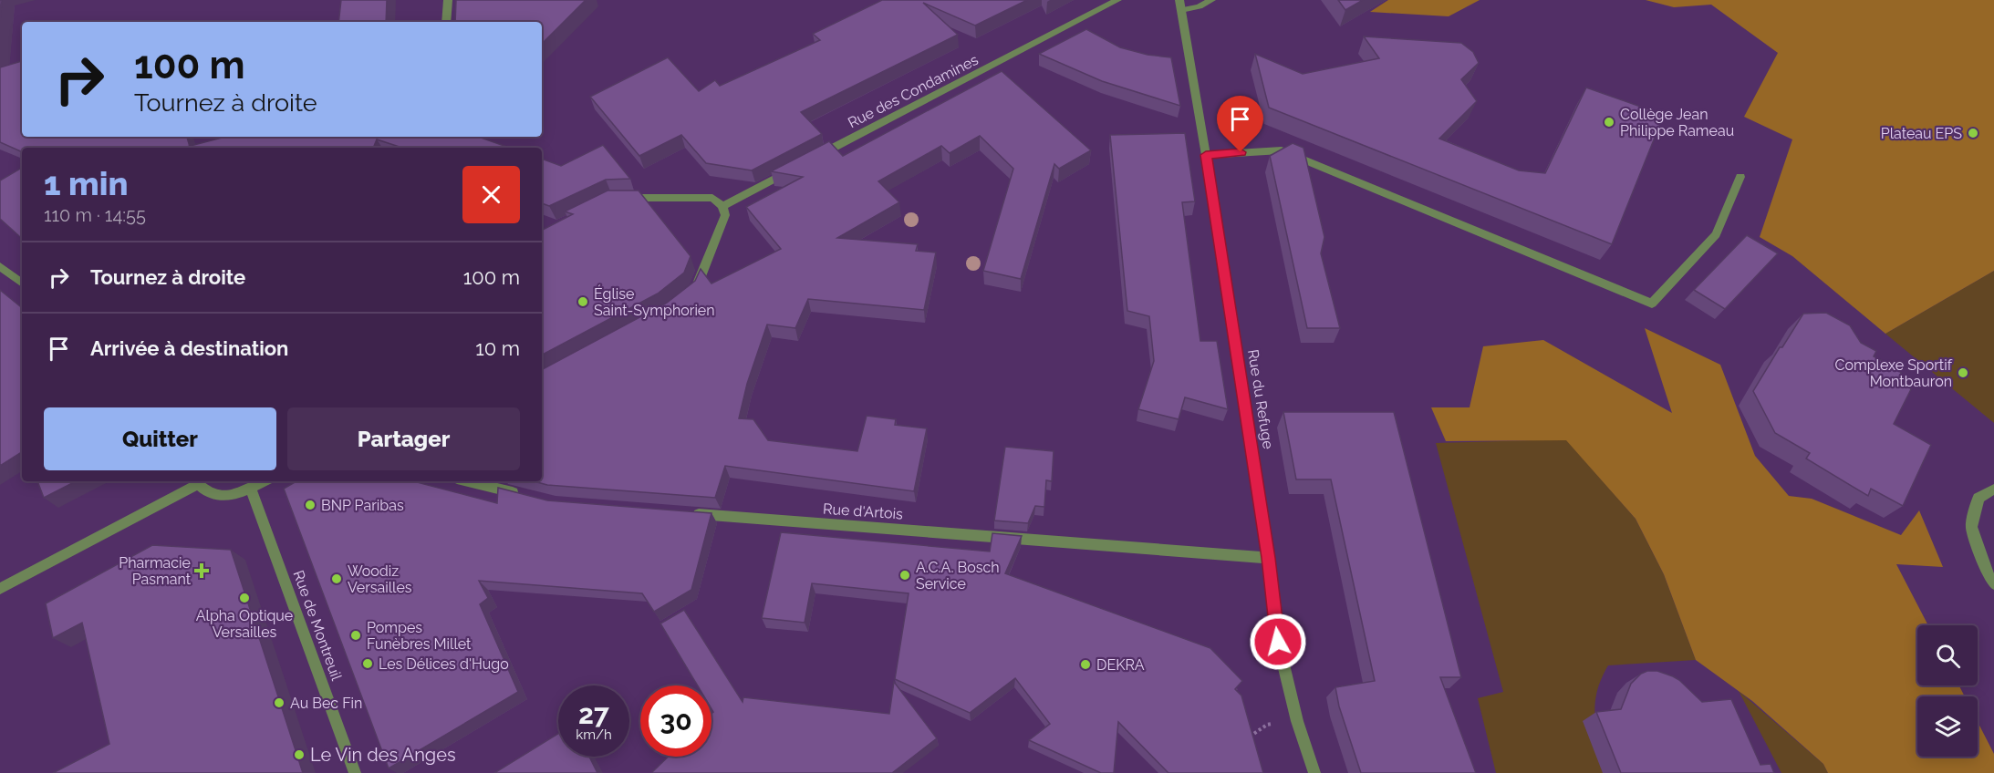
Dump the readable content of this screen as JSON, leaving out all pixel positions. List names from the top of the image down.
{
  "streets": {
    "street": [
      "Rue des Condamines",
      "Rue du Refuge",
      "Rue d'Artois",
      "Rue de Montreuil"
    ]
  },
  "crossings": [
    ["Rue du Refuge", "Rue d'Artois"]
  ],
  "places": {
    "other": [
      "Collège Jean Philippe Rameau",
      "Plateau EPS",
      "Église Saint-Symphorien",
      "Complexe Sportif Montbauron",
      "BNP Paribas",
      "A.C.A. Bosch Service",
      "Woodiz Versailles",
      "Alpha Optique Versailles",
      "Pompes Funèbres Millet",
      "Les Délices d'Hugo",
      "DEKRA",
      "Au Bec Fin",
      "Le Vin des Anges"
    ],
    "health": ["Pharmacie Pasmant"]
  },
  "page": {
    "turn": ["100 m", "Tournez à droite"],
    "heading": ["1 min", "110 m · 14:55"],
    "list": [
      {
        "name": "Tournez à droite",
        "value": "100 m"
      },
      {
        "name": "Arrivée à destination",
        "value": "10 m"
      }
    ],
    "buttons": ["Quitter", "Partager"],
    "speed": "27 km/h",
    "limit": "30"
  }
}
